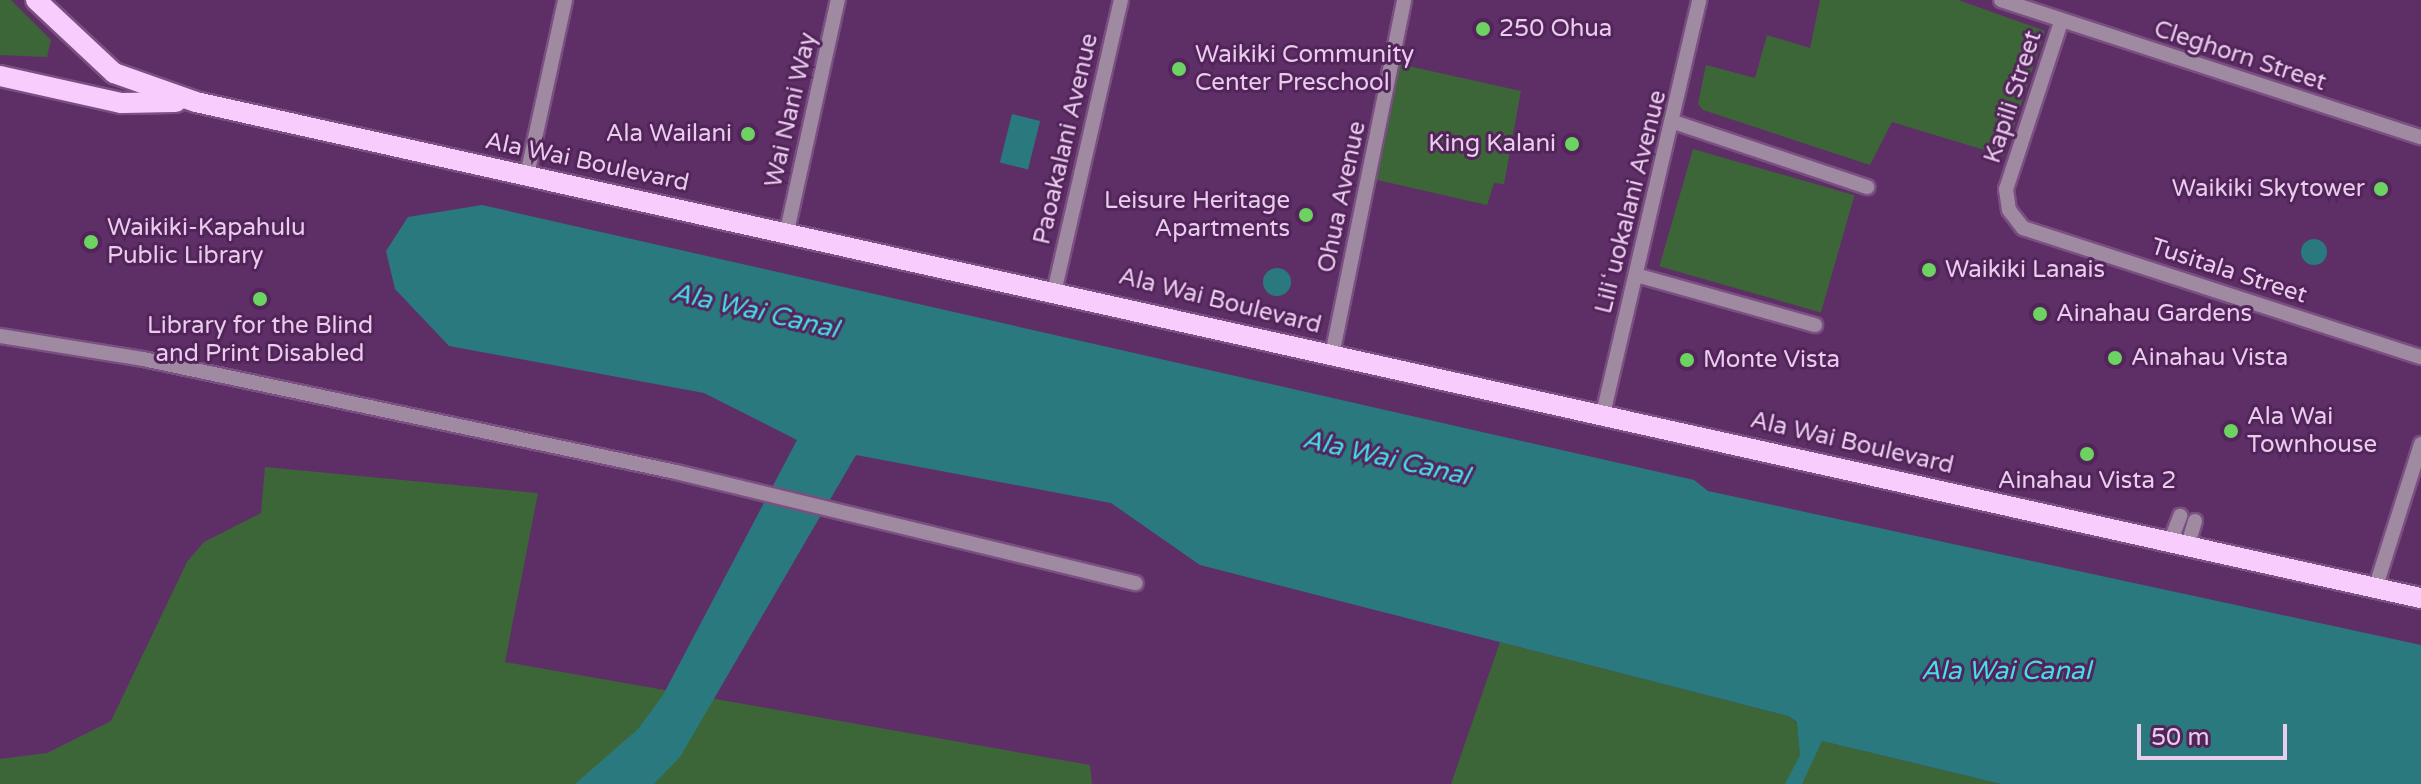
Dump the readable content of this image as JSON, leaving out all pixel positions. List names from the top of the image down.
{
  "streets": {
    "main road": ["Ala Wai Boulevard"],
    "street": [
      "Cleghorn Street",
      "Kapili Street",
      "Wai Nani Way",
      "Paoakalani Avenue",
      "Ohua Avenue",
      "Liliʻuokalani Avenue",
      "Tusitala Street"
    ]
  },
  "crossings": [
    ["Cleghorn Street", "Kapili Street"],
    ["Kapili Street", "Tusitala Street"],
    ["Wai Nani Way", "Ala Wai Boulevard"],
    ["Paoakalani Avenue", "Ala Wai Boulevard"],
    ["Ala Wai Boulevard", "Ohua Avenue"],
    ["Ala Wai Boulevard", "Liliʻuokalani Avenue"]
  ],
  "water": ["Ala Wai Canal"],
  "places": [
    "250 Ohua",
    "Waikiki Community Center Preschool",
    "Ala Wailani",
    "King Kalani",
    "Waikiki Skytower",
    "Leisure Heritage Apartments",
    "Waikiki-Kapahulu Public Library",
    "Waikiki Lanais",
    "Library for the Blind and Print Disabled",
    "Ainahau Gardens",
    "Ainahau Vista",
    "Monte Vista",
    "Ala Wai Townhouse",
    "Ainahau Vista 2"
  ],
  "scale_bar": "50 m"
}
